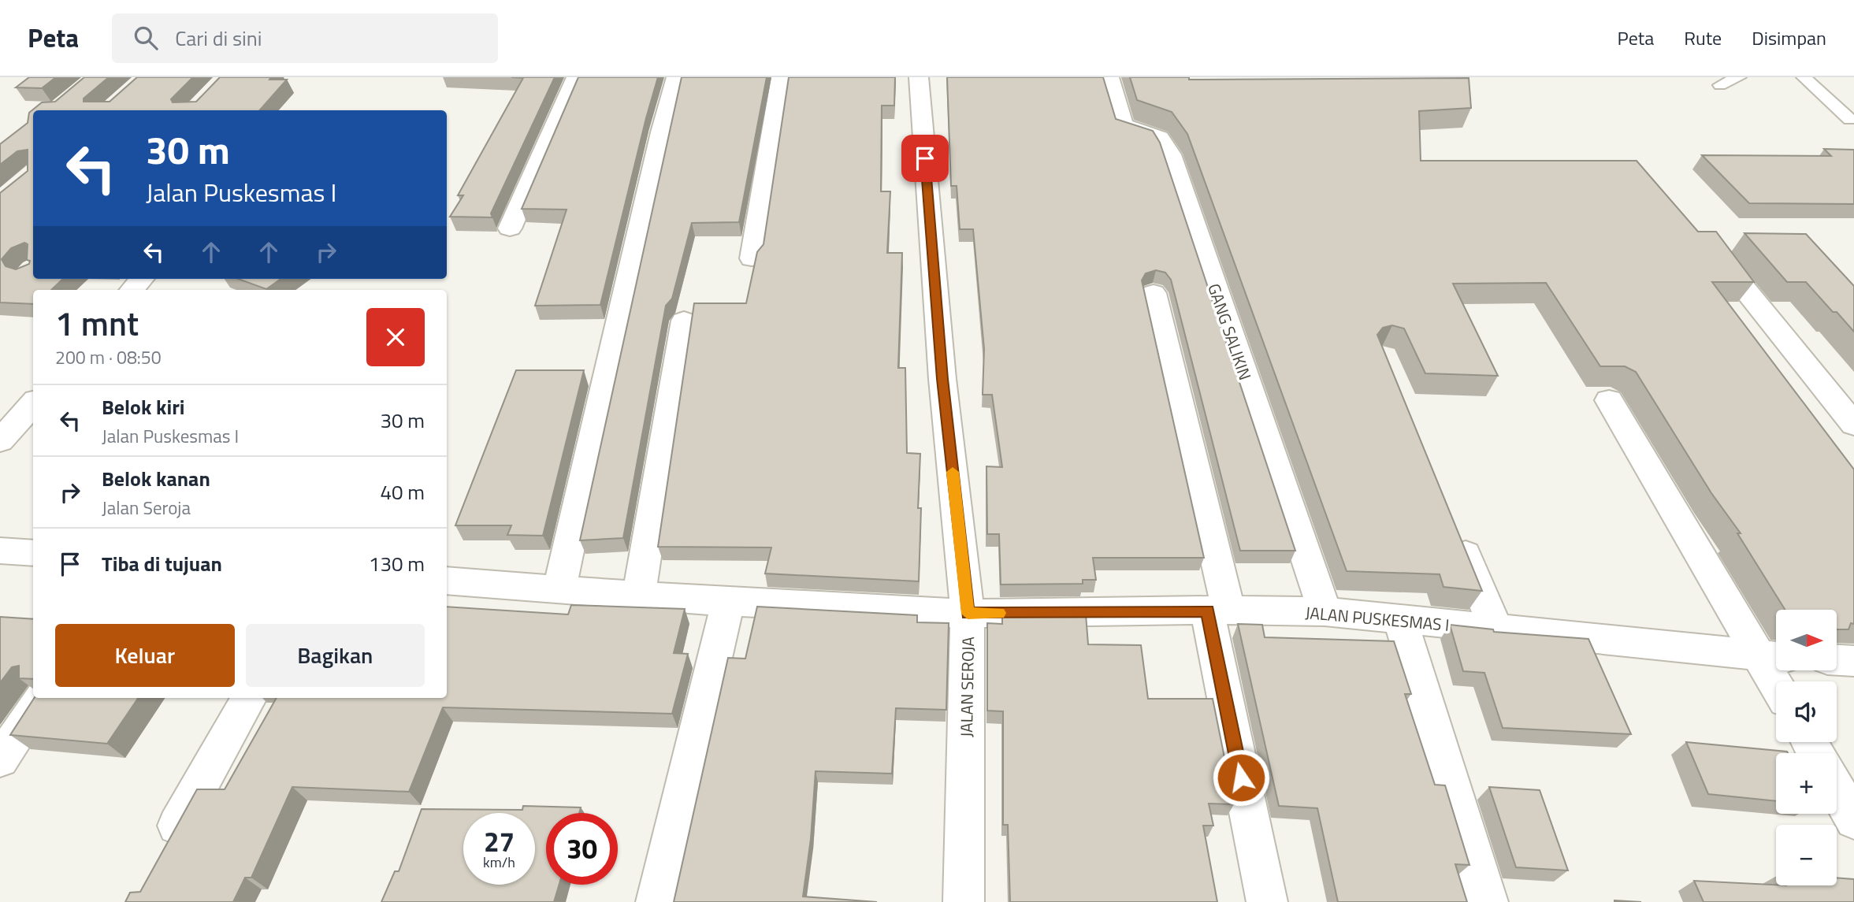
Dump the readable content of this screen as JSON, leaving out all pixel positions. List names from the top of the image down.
{
  "streets": {
    "street": ["GANG SALIKIN", "JALAN PUSKESMAS I", "JALAN SEROJA"]
  },
  "crossings": [
    ["GANG SALIKIN", "JALAN PUSKESMAS I"],
    ["JALAN PUSKESMAS I", "JALAN SEROJA"]
  ],
  "north": "right",
  "page": {
    "header": "Peta",
    "search": "Cari di sini",
    "nav": ["Peta", "Rute", "Disimpan"],
    "turn": ["30 m", "Jalan Puskesmas I"],
    "heading": ["1 mnt", "200 m · 08:50"],
    "list": [
      {
        "name": "Belok kiri",
        "note": "Jalan Puskesmas I",
        "value": "30 m"
      },
      {
        "name": "Belok kanan",
        "note": "Jalan Seroja",
        "value": "40 m"
      },
      {
        "name": "Tiba di tujuan",
        "value": "130 m"
      }
    ],
    "map_buttons": ["+", "−"],
    "buttons": ["Keluar", "Bagikan"],
    "speed": "27 km/h",
    "limit": "30"
  }
}
